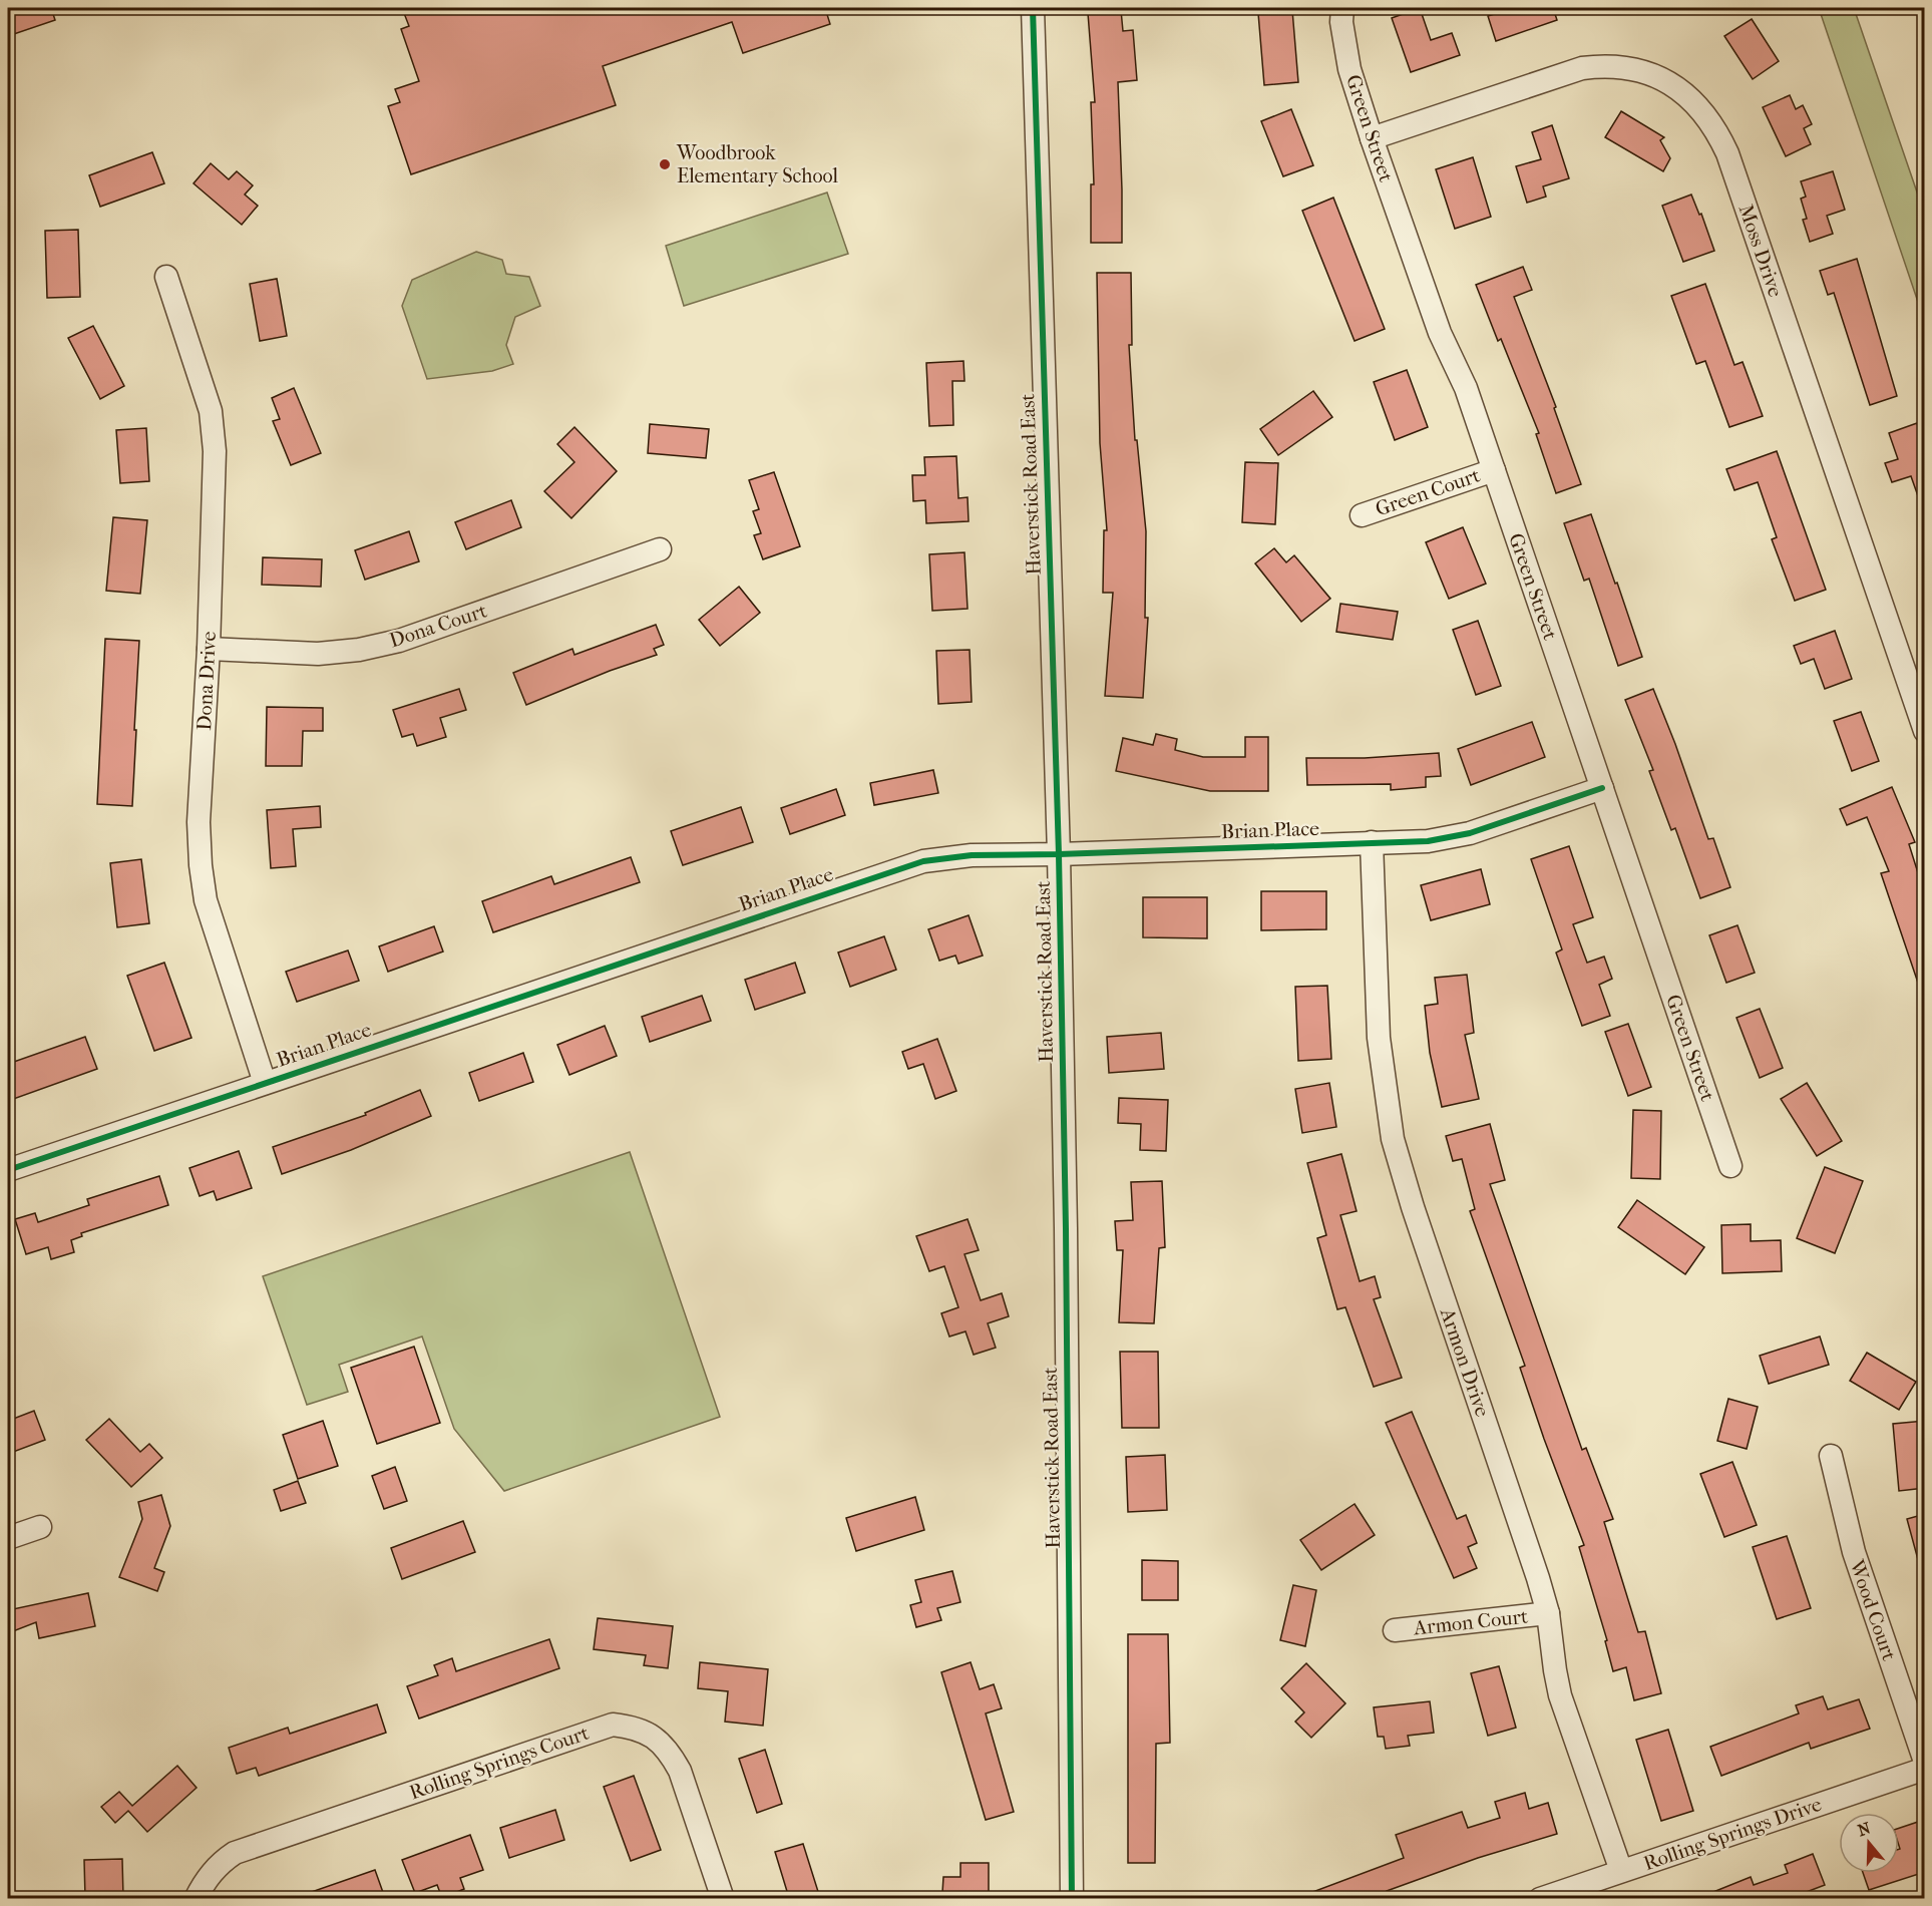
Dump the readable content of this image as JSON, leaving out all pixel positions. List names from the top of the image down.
{
  "streets": {
    "street": [
      "Green Street",
      "Moss Drive",
      "Haverstick Road East",
      "Green Court",
      "Dona Court",
      "Dona Drive",
      "Brian Place",
      "Armon Drive",
      "Wood Court",
      "Armon Court",
      "Rolling Springs Court",
      "Rolling Springs Drive"
    ]
  },
  "crossings": [
    ["Green Street", "Moss Drive"],
    ["Green Street", "Green Court"],
    ["Green Street", "Brian Place"],
    ["Haverstick Road East", "Brian Place"],
    ["Dona Court", "Dona Drive"],
    ["Dona Drive", "Brian Place"],
    ["Brian Place", "Armon Drive"],
    ["Armon Drive", "Armon Court"],
    ["Armon Drive", "Rolling Springs Drive"]
  ],
  "places": ["Woodbrook Elementary School"],
  "north": "top"
}
